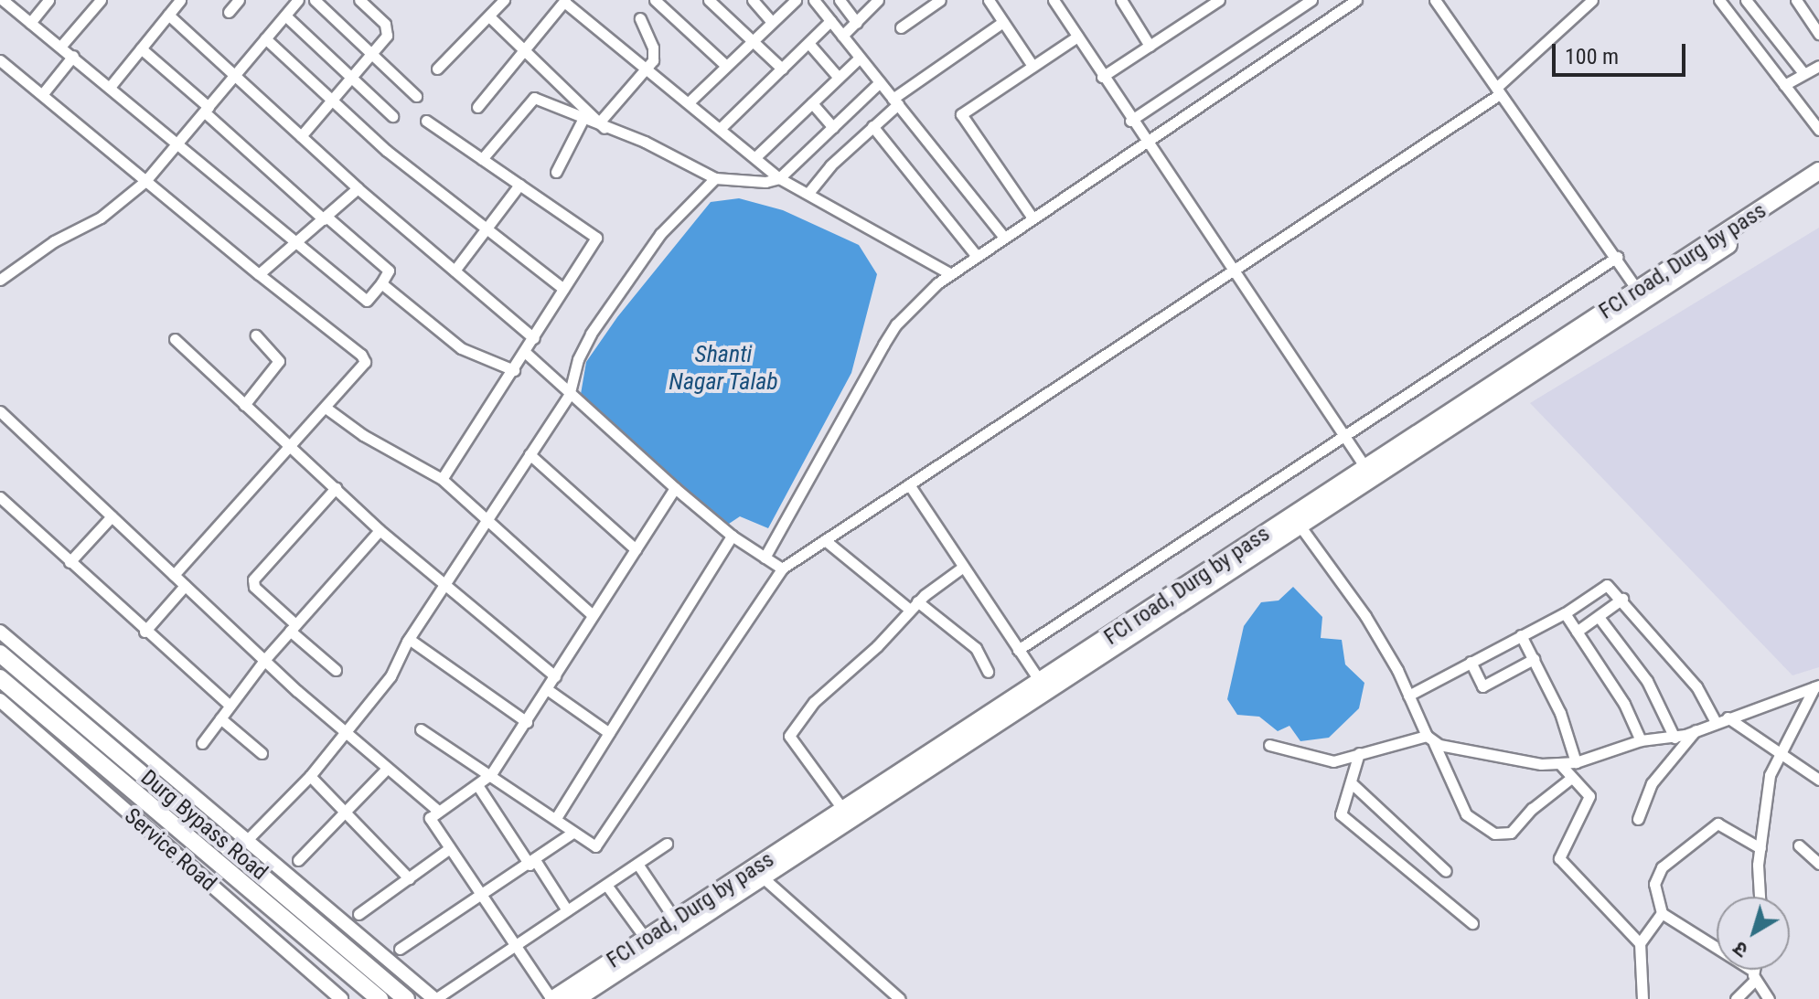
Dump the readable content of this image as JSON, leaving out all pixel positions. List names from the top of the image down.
{
  "streets": {
    "main road": ["FCI road, Durg by pass", "Durg Bypass Road"],
    "street": ["Service Road"]
  },
  "water": ["Shanti Nagar Talab"],
  "scale_bar": "100 m",
  "north": "bottom left"
}
